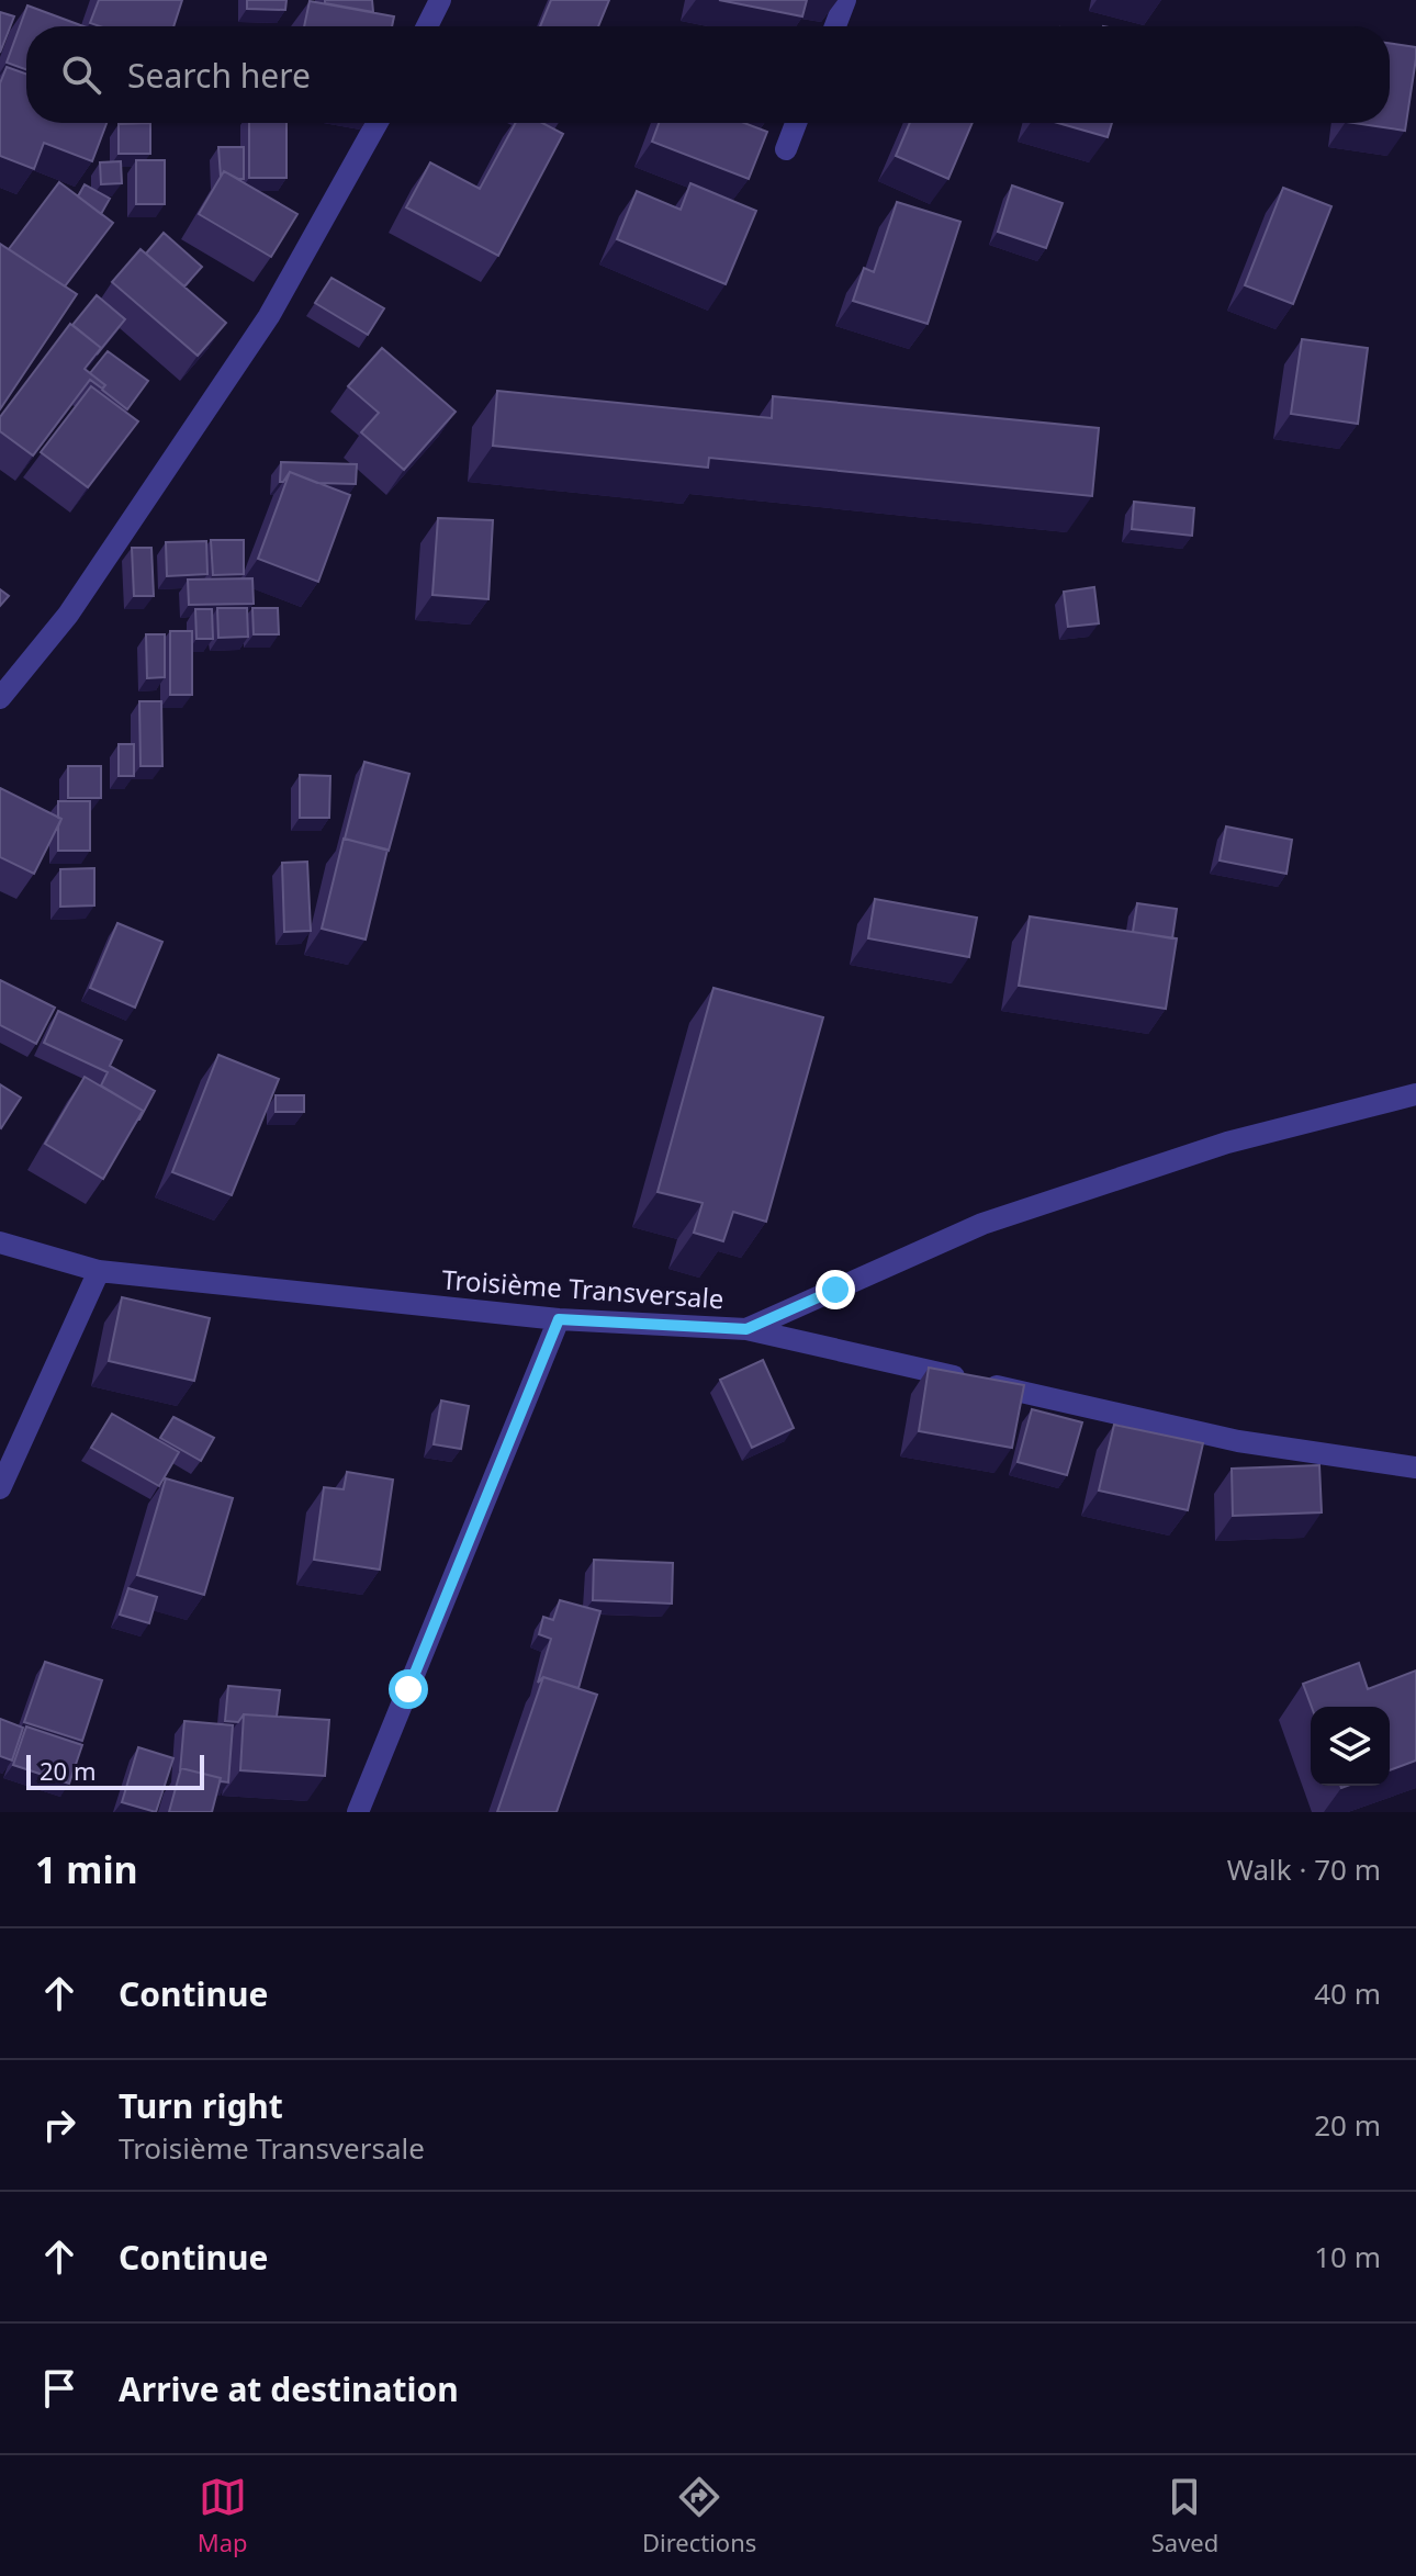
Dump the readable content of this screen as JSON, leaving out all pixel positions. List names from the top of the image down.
{
  "streets": {
    "street": ["Troisième Transversale"]
  },
  "scale_bar": "20 m",
  "page": {
    "search": "Search here",
    "scale": "20 m",
    "heading": ["1 min", "Walk · 70 m"],
    "list": [
      ["Continue", "40 m"],
      ["Turn right", "Troisième Transversale", "20 m"],
      ["Continue", "10 m"],
      "Arrive at destination"
    ],
    "nav": ["Map", "Directions", "Saved"]
  }
}
